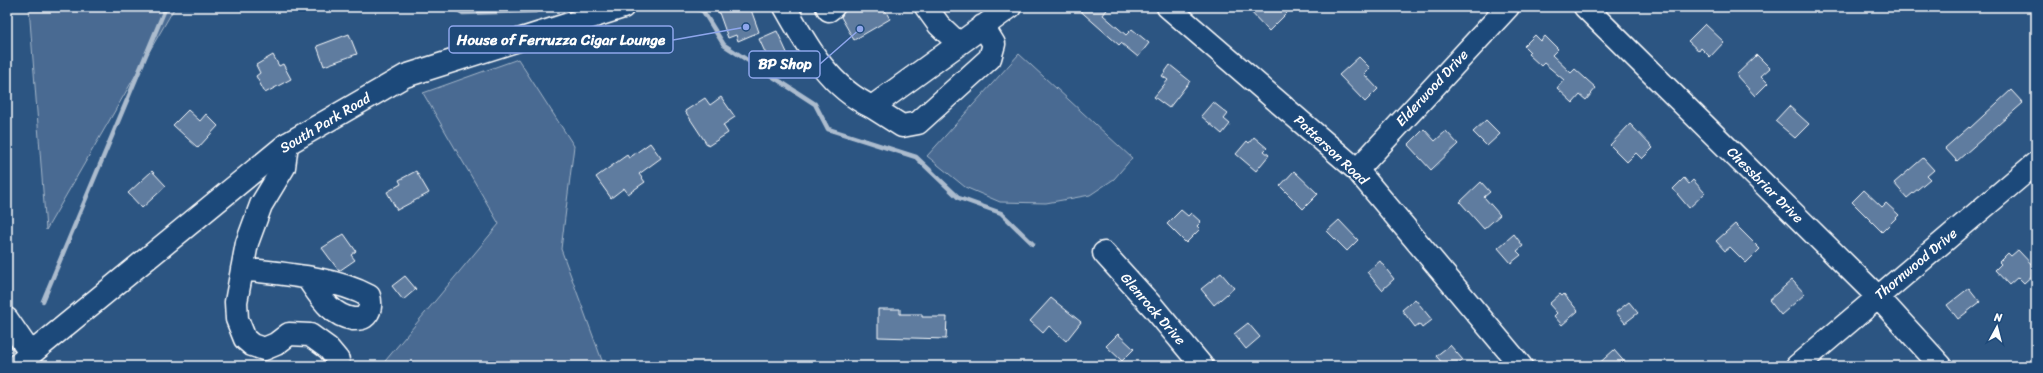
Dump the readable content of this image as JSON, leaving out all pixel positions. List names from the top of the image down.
{
  "streets": {
    "street": [
      "Elderwood Drive",
      "South Park Road",
      "Patterson Road",
      "Chessbriar Drive",
      "Thornwood Drive",
      "Glenrock Drive"
    ]
  },
  "crossings": [
    ["Elderwood Drive", "Patterson Road"],
    ["Chessbriar Drive", "Thornwood Drive"]
  ],
  "places": ["House of Ferruzza Cigar Lounge", "BP Shop"],
  "north": "top"
}
